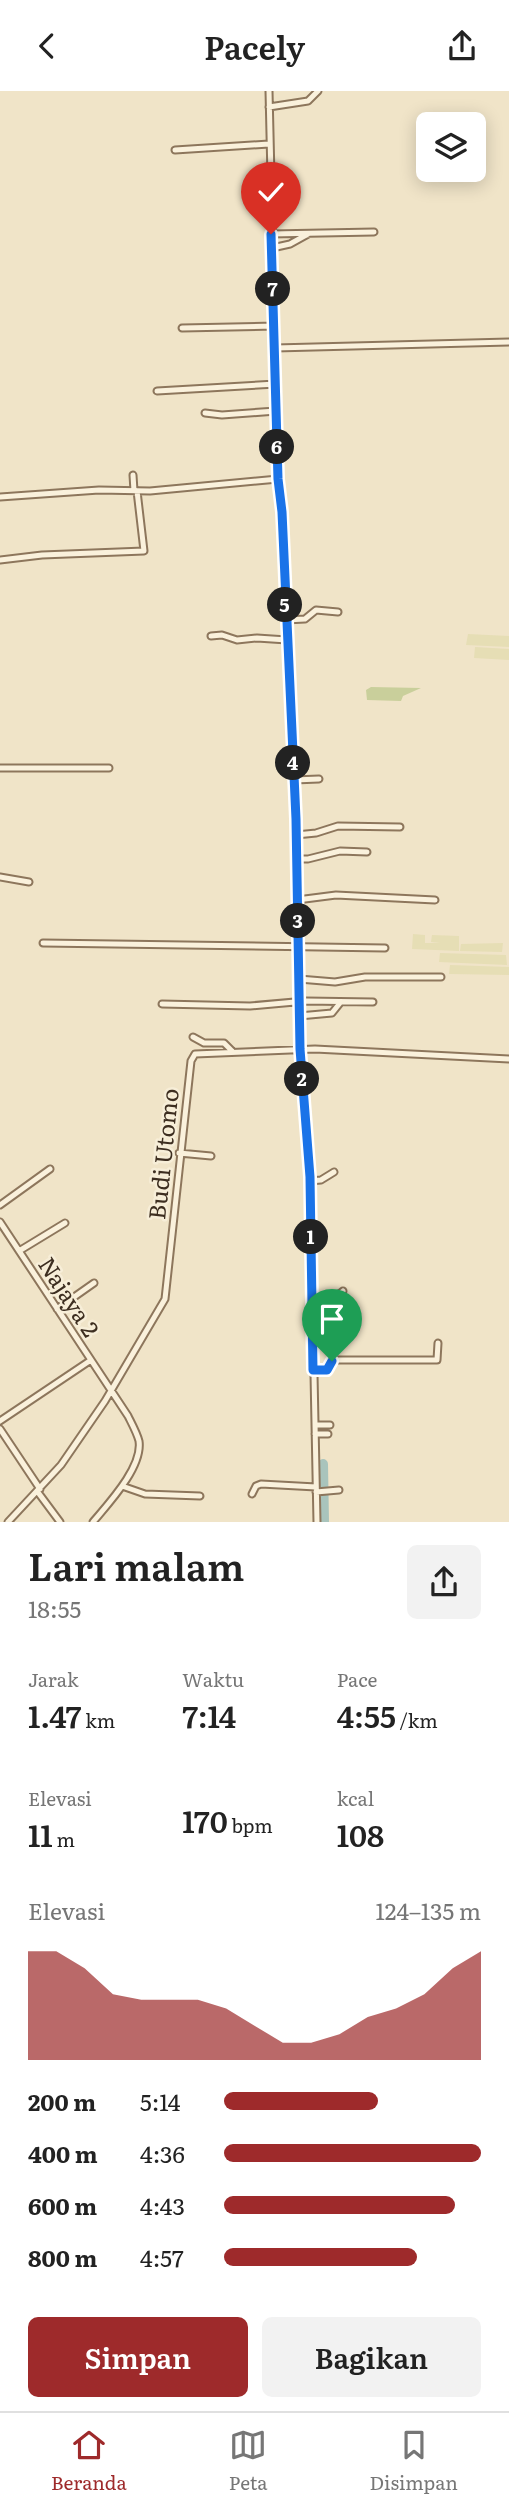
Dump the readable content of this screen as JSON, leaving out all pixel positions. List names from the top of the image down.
{
  "streets": {
    "street": ["Budi Utomo", "Najaya 2"]
  },
  "crossings": [
    ["Budi Utomo", "Najaya 2"]
  ],
  "page": {
    "header": "Pacely",
    "pins": [
      "7",
      "6",
      "5",
      "4",
      "3",
      "2",
      "1"
    ],
    "heading": ["Lari malam", "18:55"],
    "stats": [
      ["Jarak", "1.47 km"],
      ["Waktu", "7:14"],
      ["Pace", "4:55 /km"],
      ["Elevasi", "11 m"],
      ["170 bpm"],
      ["kcal", "108"]
    ],
    "chart": ["Elevasi", "124–135 m"],
    "list": [
      {
        "name": "200 m",
        "note": "5:14"
      },
      {
        "name": "400 m",
        "note": "4:36"
      },
      {
        "name": "600 m",
        "note": "4:43"
      },
      {
        "name": "800 m",
        "note": "4:57"
      }
    ],
    "buttons": ["Simpan", "Bagikan"],
    "tabs": ["Beranda", "Peta", "Disimpan"]
  }
}
